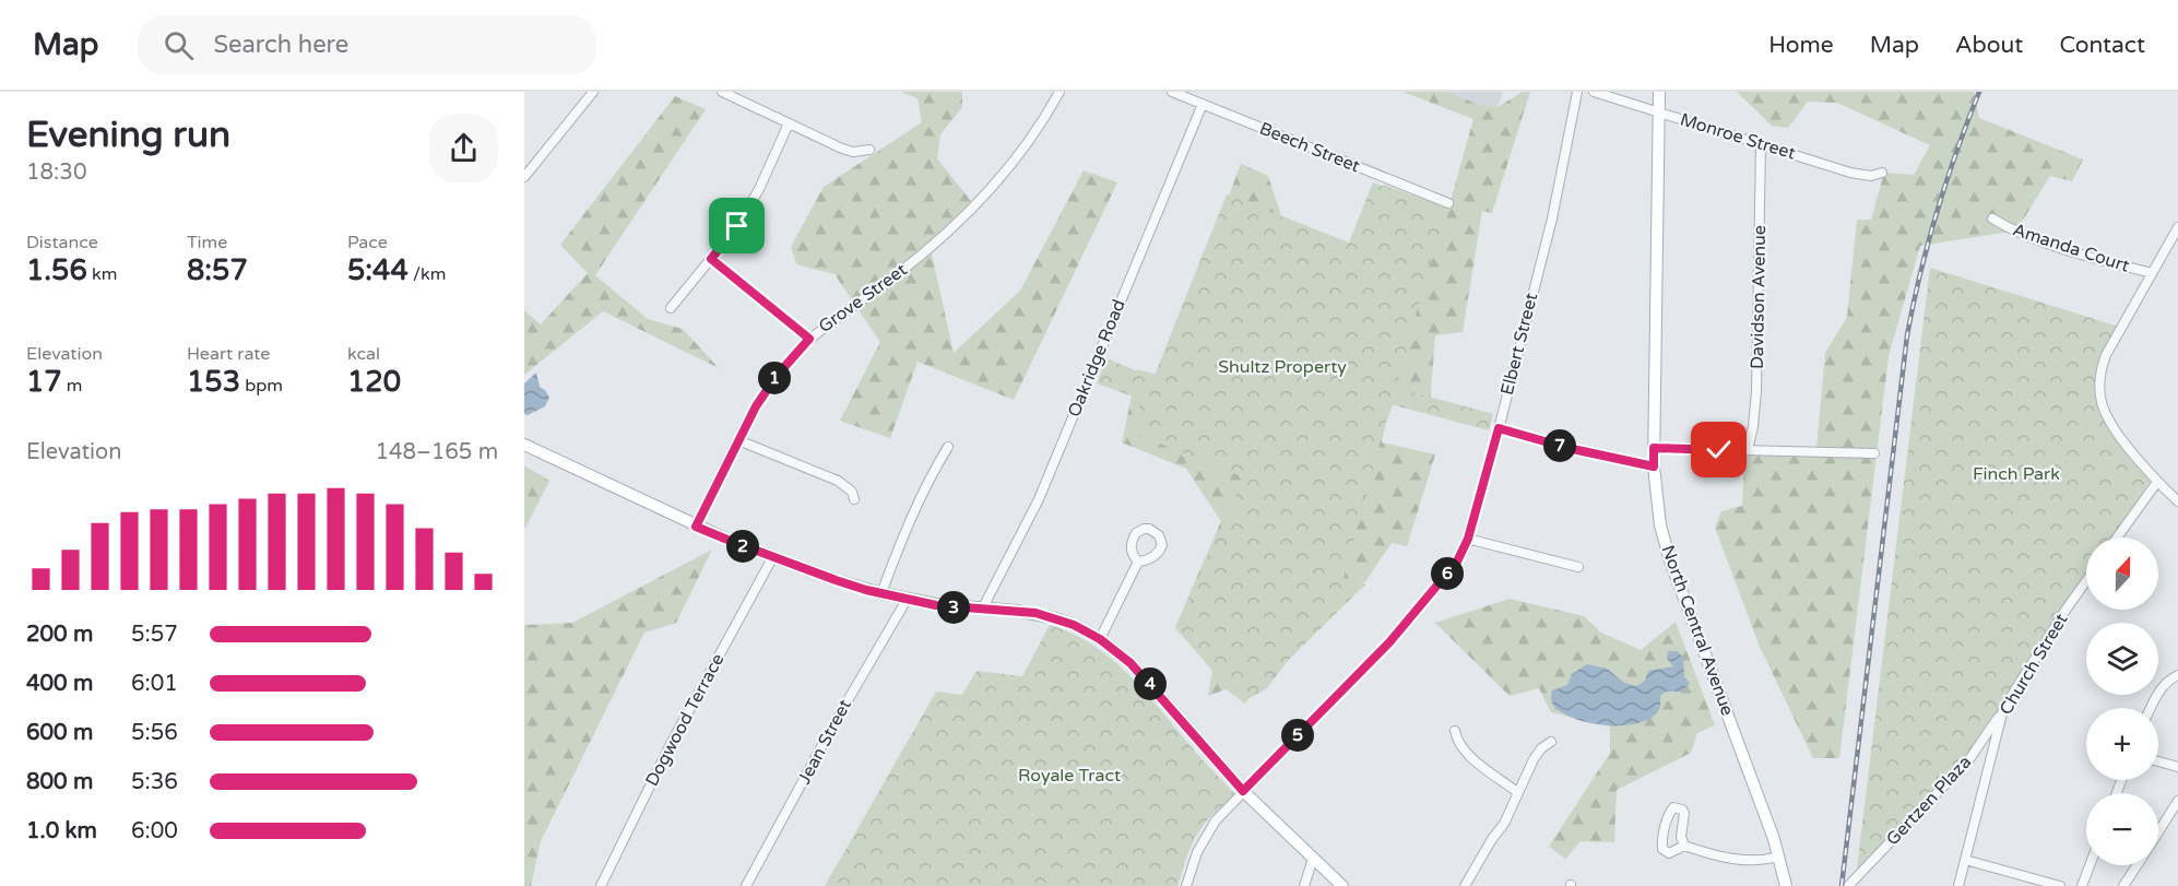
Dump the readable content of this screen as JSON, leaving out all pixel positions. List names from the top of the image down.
{
  "streets": {
    "main road": ["North Central Avenue"],
    "street": [
      "Monroe Street",
      "Beech Street",
      "Amanda Court",
      "Davidson Avenue",
      "Grove Street",
      "Elbert Street",
      "Oakridge Road",
      "Church Street",
      "Dogwood Terrace",
      "Jean Street",
      "Gertzen Plaza"
    ]
  },
  "crossings": [
    ["Monroe Street", "Davidson Avenue"],
    ["Monroe Street", "North Central Avenue"],
    ["Beech Street", "Oakridge Road"],
    ["Church Street", "Gertzen Plaza"]
  ],
  "parks": ["Shultz Property", "Finch Park", "Royale Tract"],
  "north": "top",
  "page": {
    "header": "Map",
    "search": "Search here",
    "nav": [
      "Home",
      "Map",
      "About",
      "Contact"
    ],
    "heading": ["Evening run", "18:30"],
    "stats": [
      ["Distance", "1.56 km"],
      ["Time", "8:57"],
      ["Pace", "5:44 /km"],
      ["Elevation", "17 m"],
      ["Heart rate", "153 bpm"],
      ["kcal", "120"]
    ],
    "pins": [
      "1",
      "7",
      "2",
      "6",
      "3",
      "4",
      "5"
    ],
    "chart": ["Elevation", "148–165 m"],
    "map_buttons": ["+", "−"],
    "list": [
      {
        "name": "200 m",
        "note": "5:57"
      },
      {
        "name": "400 m",
        "note": "6:01"
      },
      {
        "name": "600 m",
        "note": "5:56"
      },
      {
        "name": "800 m",
        "note": "5:36"
      },
      {
        "name": "1.0 km",
        "note": "6:00"
      }
    ]
  }
}
